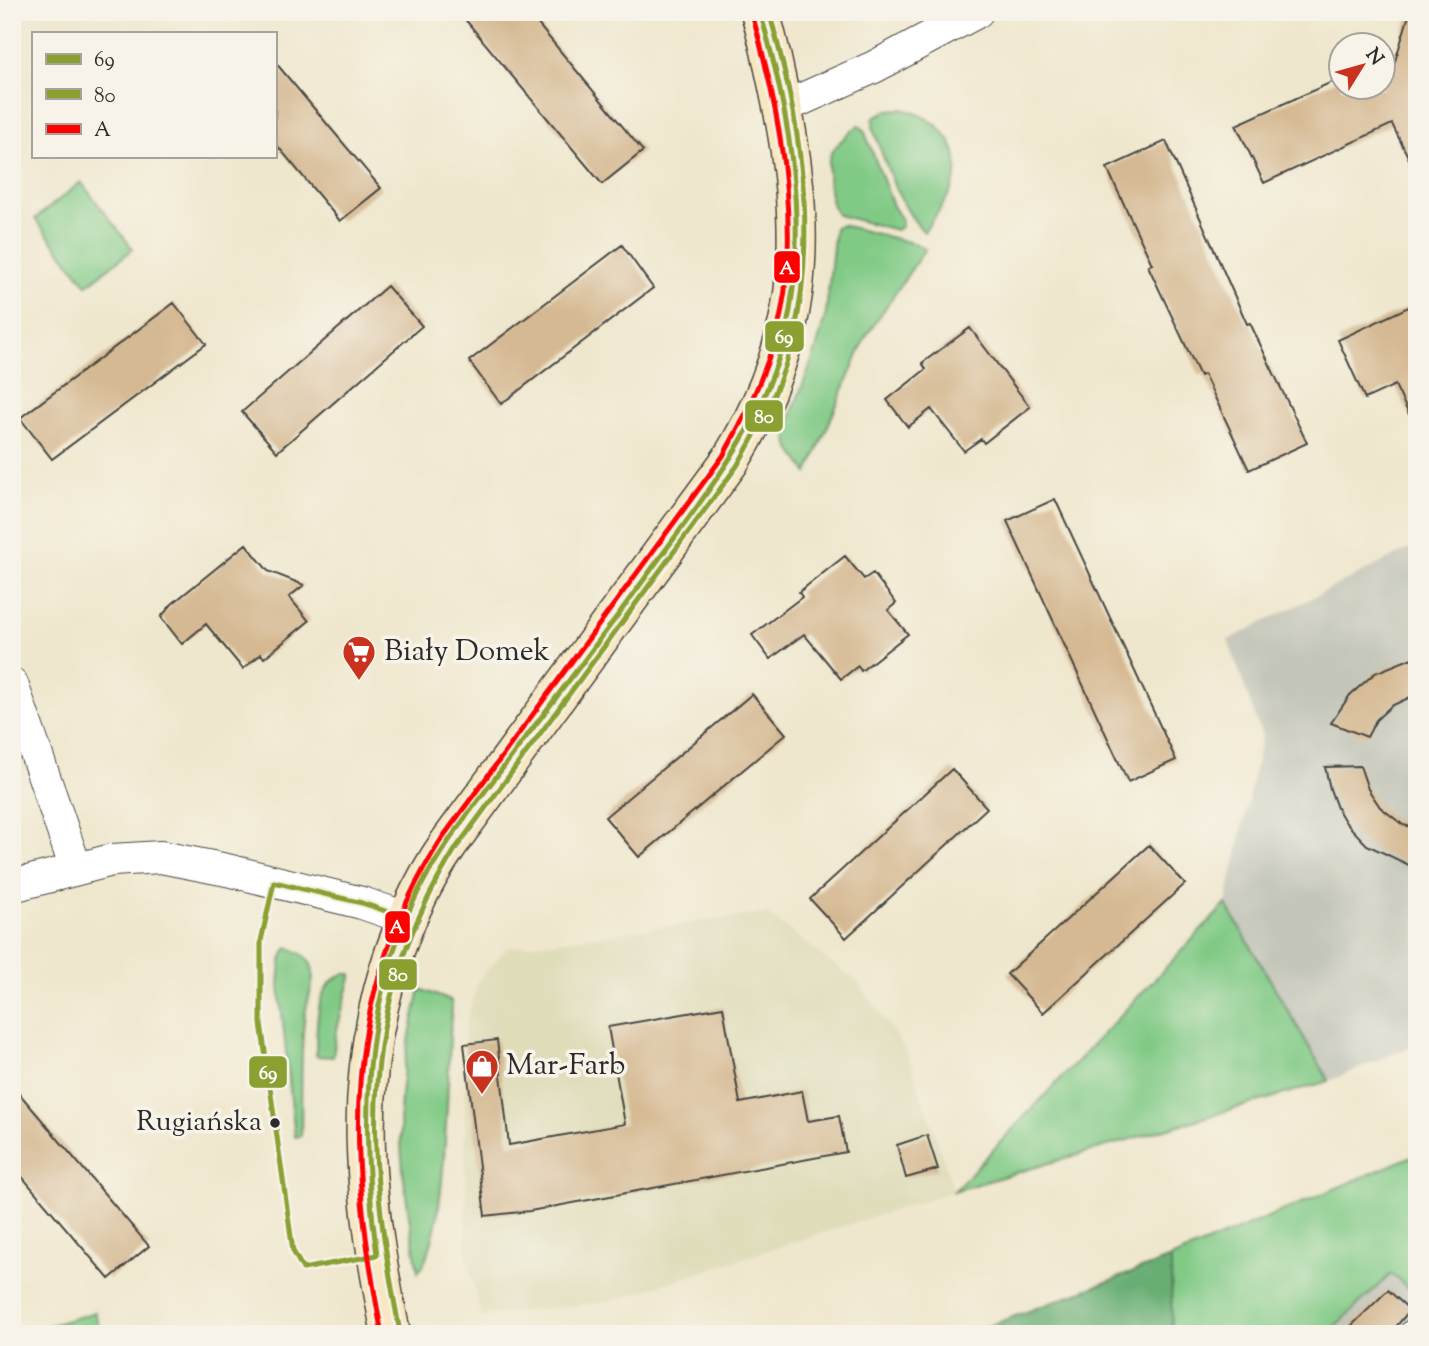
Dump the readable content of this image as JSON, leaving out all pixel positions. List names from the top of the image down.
{
  "places": {
    "supermarket": ["Biały Domek"],
    "shop": ["Mar-Farb"],
    "other": ["Rugiańska"]
  },
  "lines": ["transit line 69", "transit line 80", "transit line A"],
  "legend": ["69", "80", "A"],
  "north": "top right"
}
